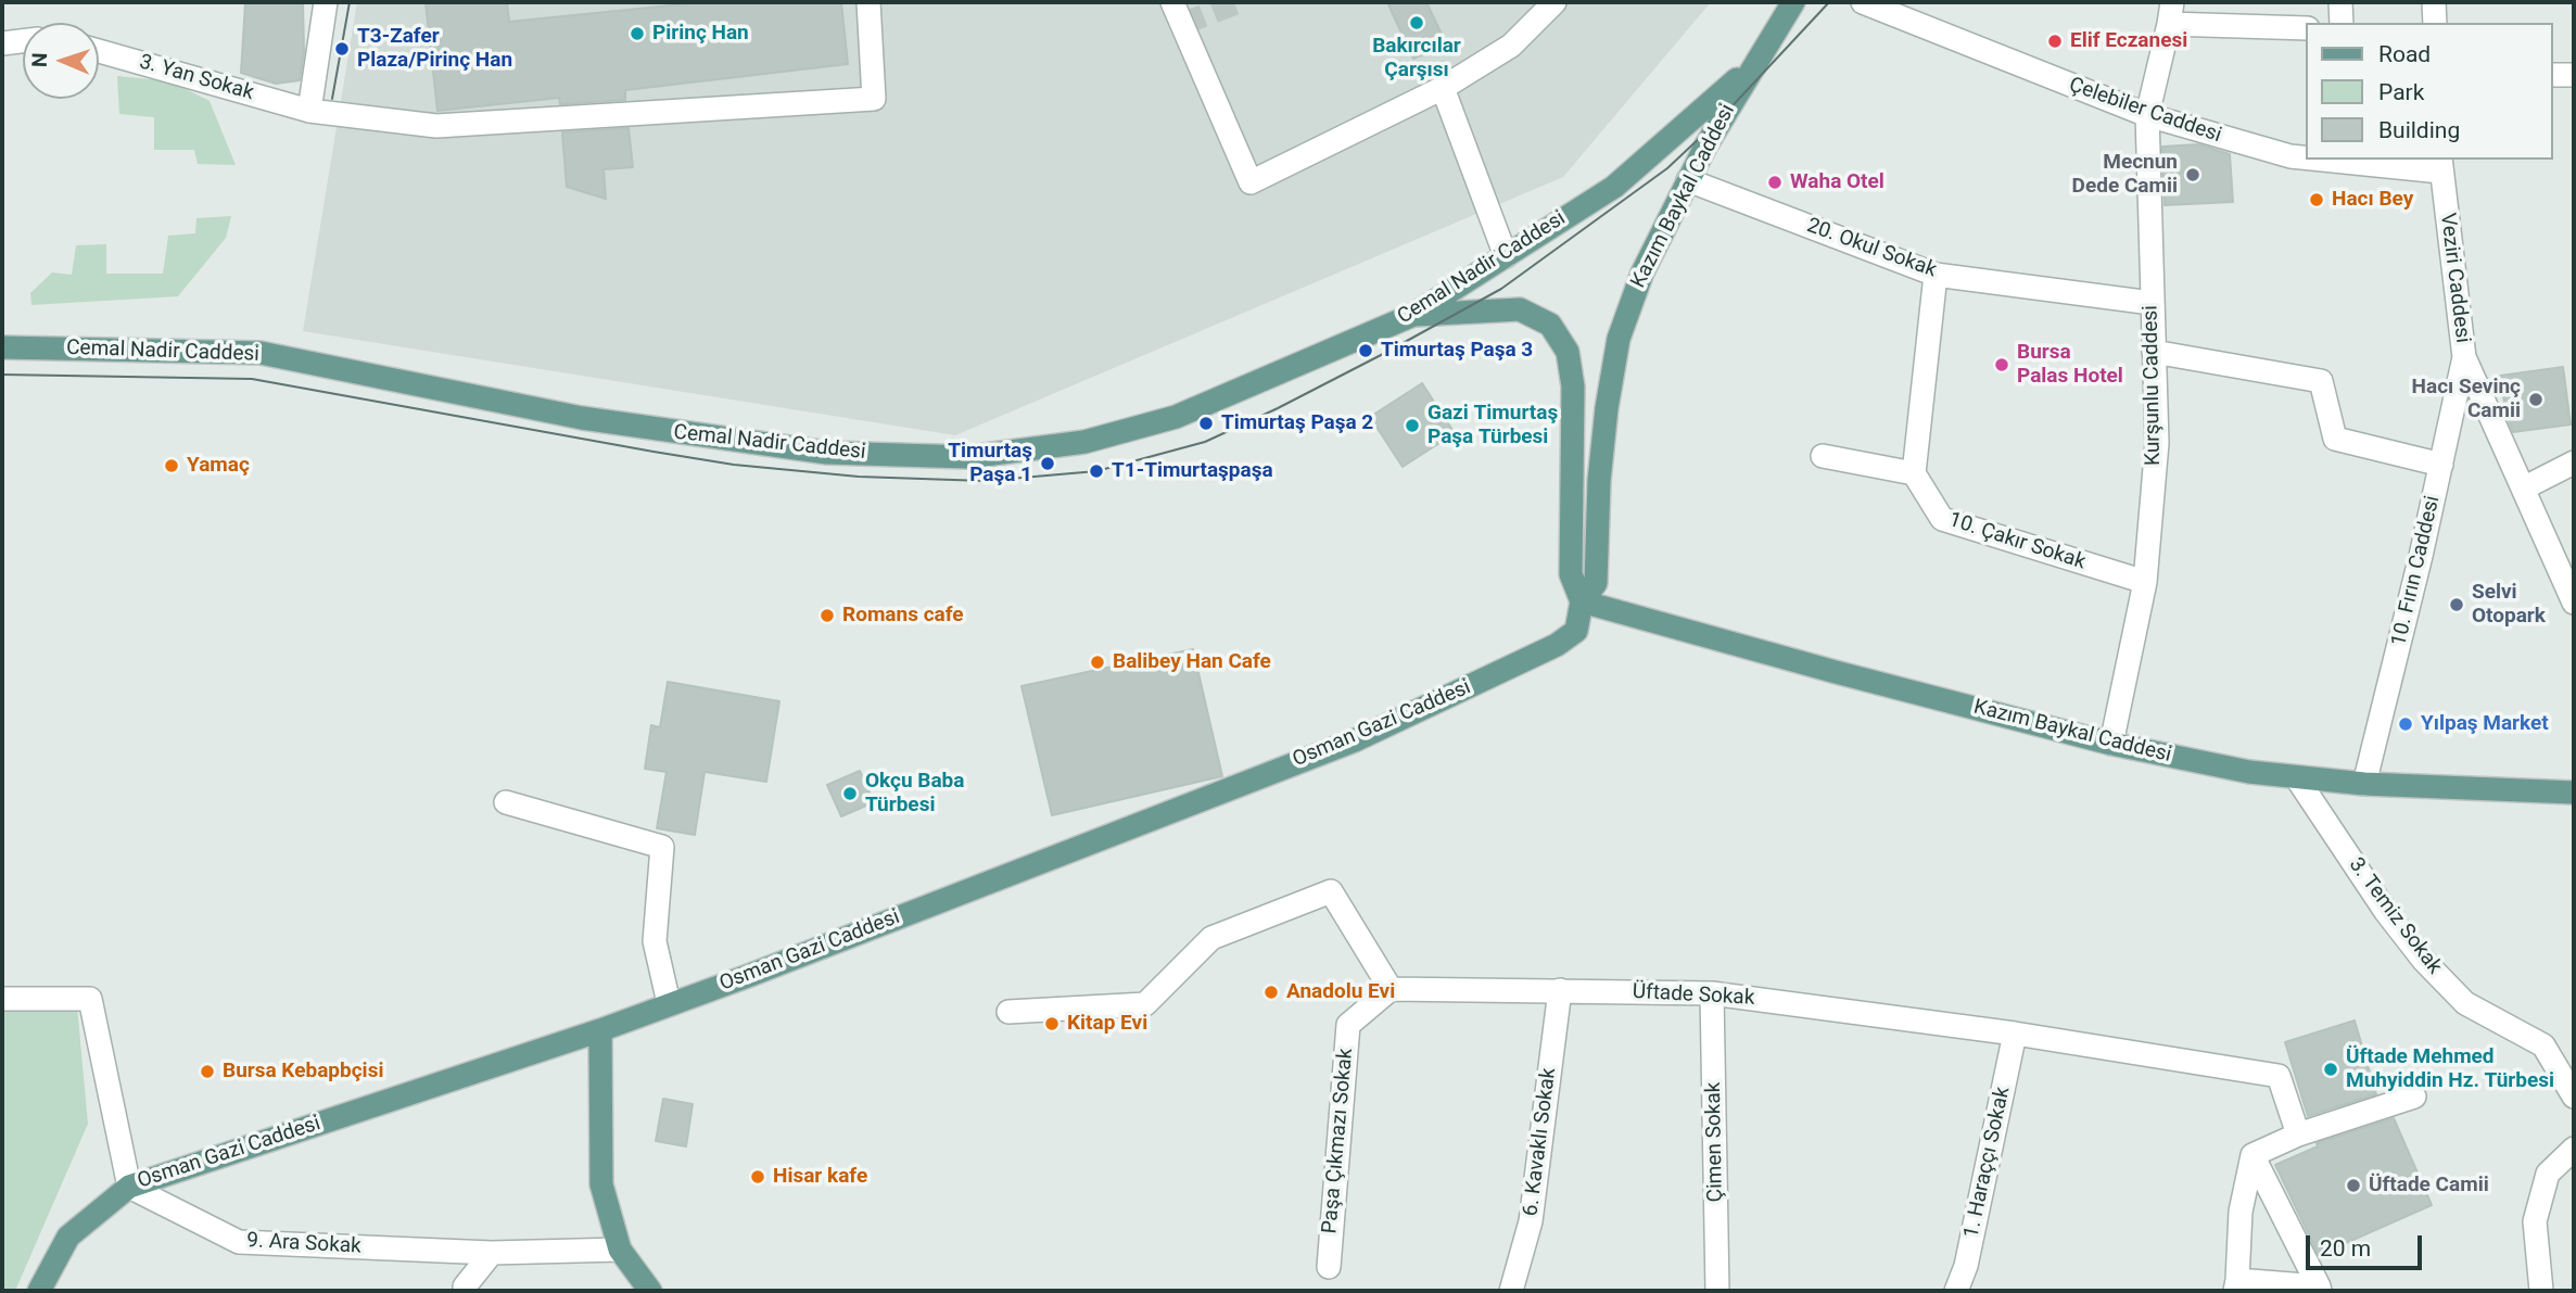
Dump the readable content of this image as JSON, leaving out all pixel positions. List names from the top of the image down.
{
  "streets": {
    "main road": ["Kazım Baykal Caddesi", "Cemal Nadir Caddesi", "Osman Gazi Caddesi"],
    "street": [
      "3. Yan Sokak",
      "Çelebiler Caddesi",
      "20. Okul Sokak",
      "Veziri Caddesi",
      "Kurşunlu Caddesi",
      "10. Çakır Sokak",
      "10. Fırın Caddesi",
      "3. Temiz Sokak",
      "Üftade Sokak",
      "Paşa Çıkmazı Sokak",
      "6. Kavaklı Sokak",
      "Çimen Sokak",
      "1. Haraççı Sokak",
      "9. Ara Sokak"
    ]
  },
  "crossings": [
    ["Çelebiler Caddesi", "Veziri Caddesi"],
    ["Çelebiler Caddesi", "Kurşunlu Caddesi"],
    ["Kazım Baykal Caddesi", "20. Okul Sokak"],
    ["Kazım Baykal Caddesi", "Cemal Nadir Caddesi"],
    ["Kazım Baykal Caddesi", "Kurşunlu Caddesi"],
    ["Kazım Baykal Caddesi", "10. Fırın Caddesi"],
    ["Kazım Baykal Caddesi", "Osman Gazi Caddesi"],
    ["Kazım Baykal Caddesi", "3. Temiz Sokak"],
    ["20. Okul Sokak", "Kurşunlu Caddesi"],
    ["Veziri Caddesi", "10. Fırın Caddesi"],
    ["Kurşunlu Caddesi", "10. Çakır Sokak"],
    ["Osman Gazi Caddesi", "9. Ara Sokak"],
    ["Üftade Sokak", "Paşa Çıkmazı Sokak"],
    ["Üftade Sokak", "6. Kavaklı Sokak"],
    ["Üftade Sokak", "Çimen Sokak"],
    ["Üftade Sokak", "1. Haraççı Sokak"]
  ],
  "places": [
    "Bakırcılar Çarşısı",
    "Pirinç Han",
    "Elif Eczanesi",
    "T3-Zafer Plaza/Pirinç Han",
    "Mecnun Dede Camii",
    "Waha Otel",
    "Hacı Bey",
    "Timurtaş Paşa 3",
    "Bursa Palas Hotel",
    "Hacı Sevinç Camii",
    "Timurtaş Paşa 2",
    "Gazi Timurtaş Paşa Türbesi",
    "Timurtaş Paşa 1",
    "Yamaç",
    "T1-Timurtaşpaşa",
    "Selvi Otopark",
    "Romans cafe",
    "Balibey Han Cafe",
    "Yılpaş Market",
    "Okçu Baba Türbesi",
    "Anadolu Evi",
    "Kitap Evi",
    "Üftade Mehmed Muhyiddin Hz. Türbesi",
    "Bursa Kebapbçisi",
    "Hisar kafe",
    "Üftade Camii"
  ],
  "legend": ["Road", "Park", "Building"],
  "scale_bar": "20 m",
  "north": "left"
}
